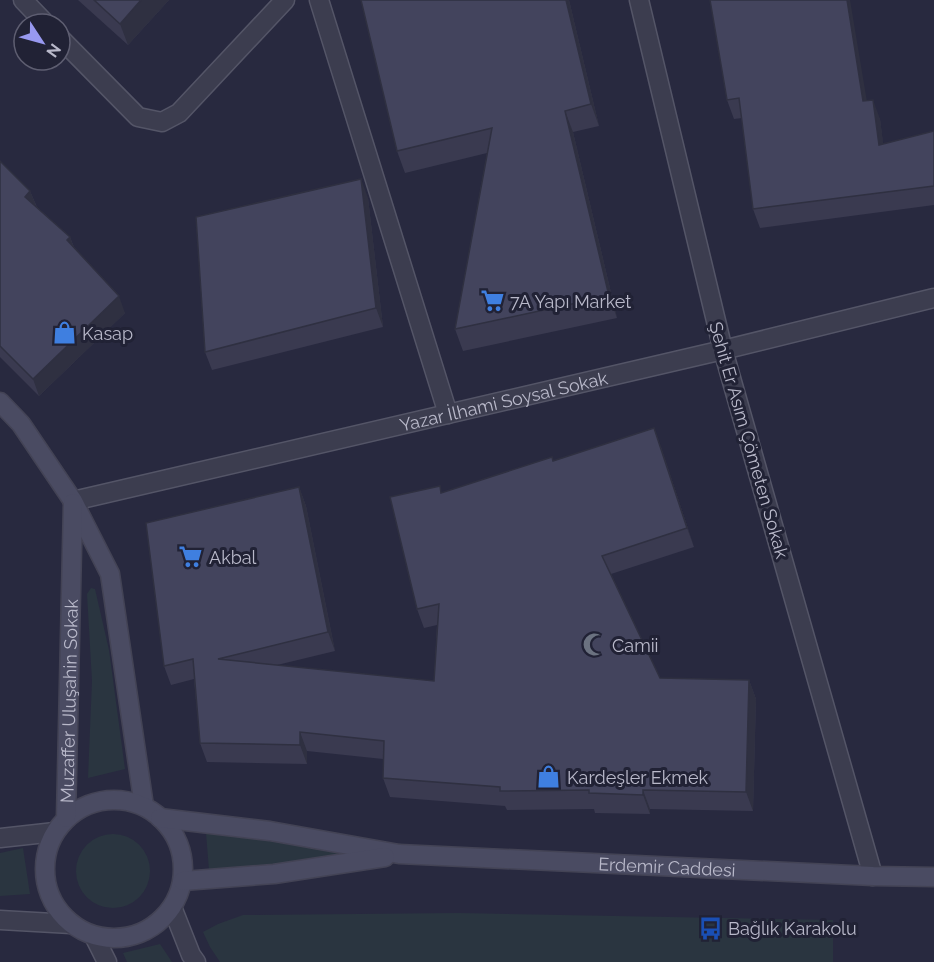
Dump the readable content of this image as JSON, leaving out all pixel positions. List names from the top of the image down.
{
  "streets": {
    "main road": ["Muzaffer Uluşahin Sokak", "Erdemir Caddesi"],
    "street": ["Yazar İlhami Soysal Sokak", "Şehit Er Asım Çömeten Sokak"]
  },
  "crossings": [
    ["Yazar İlhami Soysal Sokak", "Şehit Er Asım Çömeten Sokak"],
    ["Yazar İlhami Soysal Sokak", "Muzaffer Uluşahin Sokak"],
    ["Şehit Er Asım Çömeten Sokak", "Erdemir Caddesi"],
    ["Muzaffer Uluşahin Sokak", "Erdemir Caddesi"]
  ],
  "places": {
    "supermarket": ["7A Yapı Market", "Akbal"],
    "shop": ["Kasap", "Kardeşler Ekmek"],
    "mosque": ["Camii"],
    "bus stop": ["Bağlık Karakolu"]
  },
  "north": "bottom right"
}
